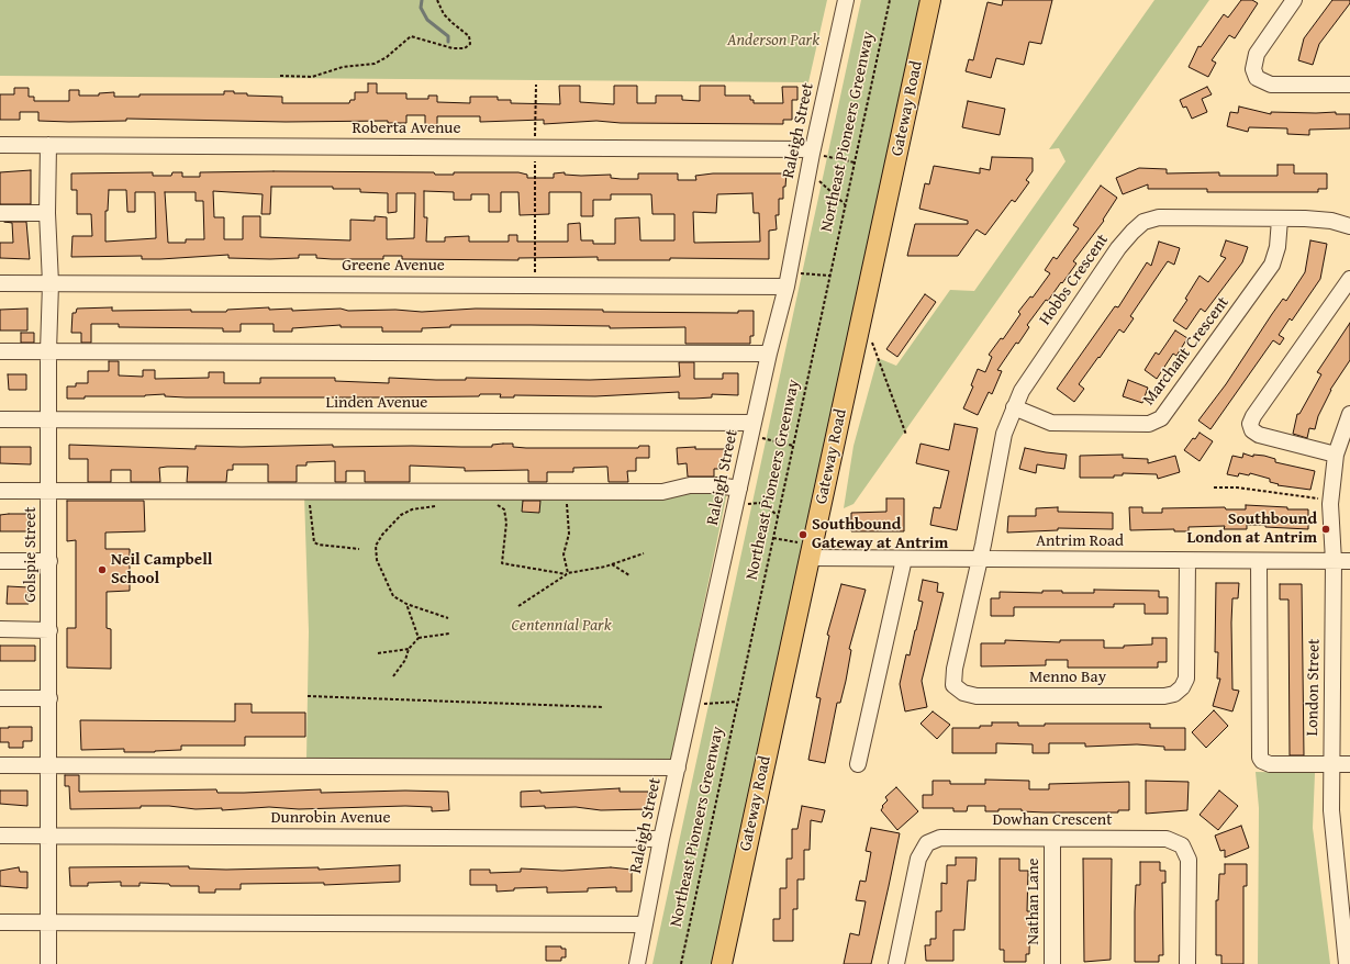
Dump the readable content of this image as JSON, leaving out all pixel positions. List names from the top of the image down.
{
  "streets": {
    "main road": ["Gateway Road"],
    "street": [
      "Roberta Avenue",
      "Raleigh Street",
      "Greene Avenue",
      "Hobbs Crescent",
      "Marchant Crescent",
      "Linden Avenue",
      "Antrim Road",
      "Golspie Street",
      "Menno Bay",
      "London Street",
      "Dunrobin Avenue",
      "Dowhan Crescent",
      "Nathan Lane"
    ],
    "path": ["Northeast Pioneers Greenway"]
  },
  "crossings": [
    ["Gateway Road", "Antrim Road"],
    ["Roberta Avenue", "Raleigh Street"],
    ["Roberta Avenue", "Golspie Street"],
    ["Raleigh Street", "Greene Avenue"],
    ["Raleigh Street", "Linden Avenue"],
    ["Raleigh Street", "Dunrobin Avenue"],
    ["Greene Avenue", "Golspie Street"],
    ["Hobbs Crescent", "Marchant Crescent"],
    ["Hobbs Crescent", "Antrim Road"],
    ["Hobbs Crescent", "Menno Bay"],
    ["Linden Avenue", "Golspie Street"],
    ["Antrim Road", "Menno Bay"],
    ["Antrim Road", "London Street"],
    ["Golspie Street", "Dunrobin Avenue"],
    ["Dowhan Crescent", "Nathan Lane"]
  ],
  "parks": ["Anderson Park", "Centennial Park"],
  "places": ["Southbound London at Antrim", "Southbound Gateway at Antrim", "Neil Campbell School"]
}
